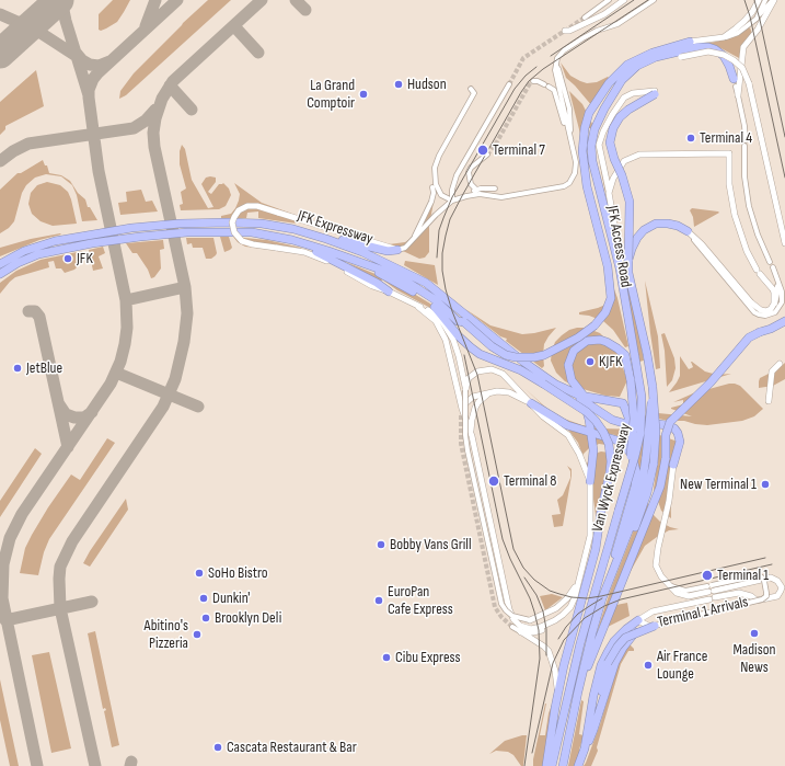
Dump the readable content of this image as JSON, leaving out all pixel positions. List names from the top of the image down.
{
  "streets": {
    "highway": ["JFK Expressway", "Van Wyck Expressway"],
    "street": ["JFK Access Road", "Terminal 1 Arrivals"]
  },
  "crossings": [
    ["JFK Access Road", "Van Wyck Expressway"]
  ],
  "places": [
    "Hudson",
    "La Grand Comptoir",
    "Terminal 4",
    "Terminal 7",
    "JFK",
    "KJFK",
    "JetBlue",
    "Terminal 8",
    "New Terminal 1",
    "Bobby Vans Grill",
    "SoHo Bistro",
    "Terminal 1",
    "Dunkin'",
    "EuroPan Cafe Express",
    "Brooklyn Deli",
    "Madison News",
    "Abitino's Pizzeria",
    "Cibu Express",
    "Air France Lounge",
    "Cascata Restaurant & Bar"
  ]
}
